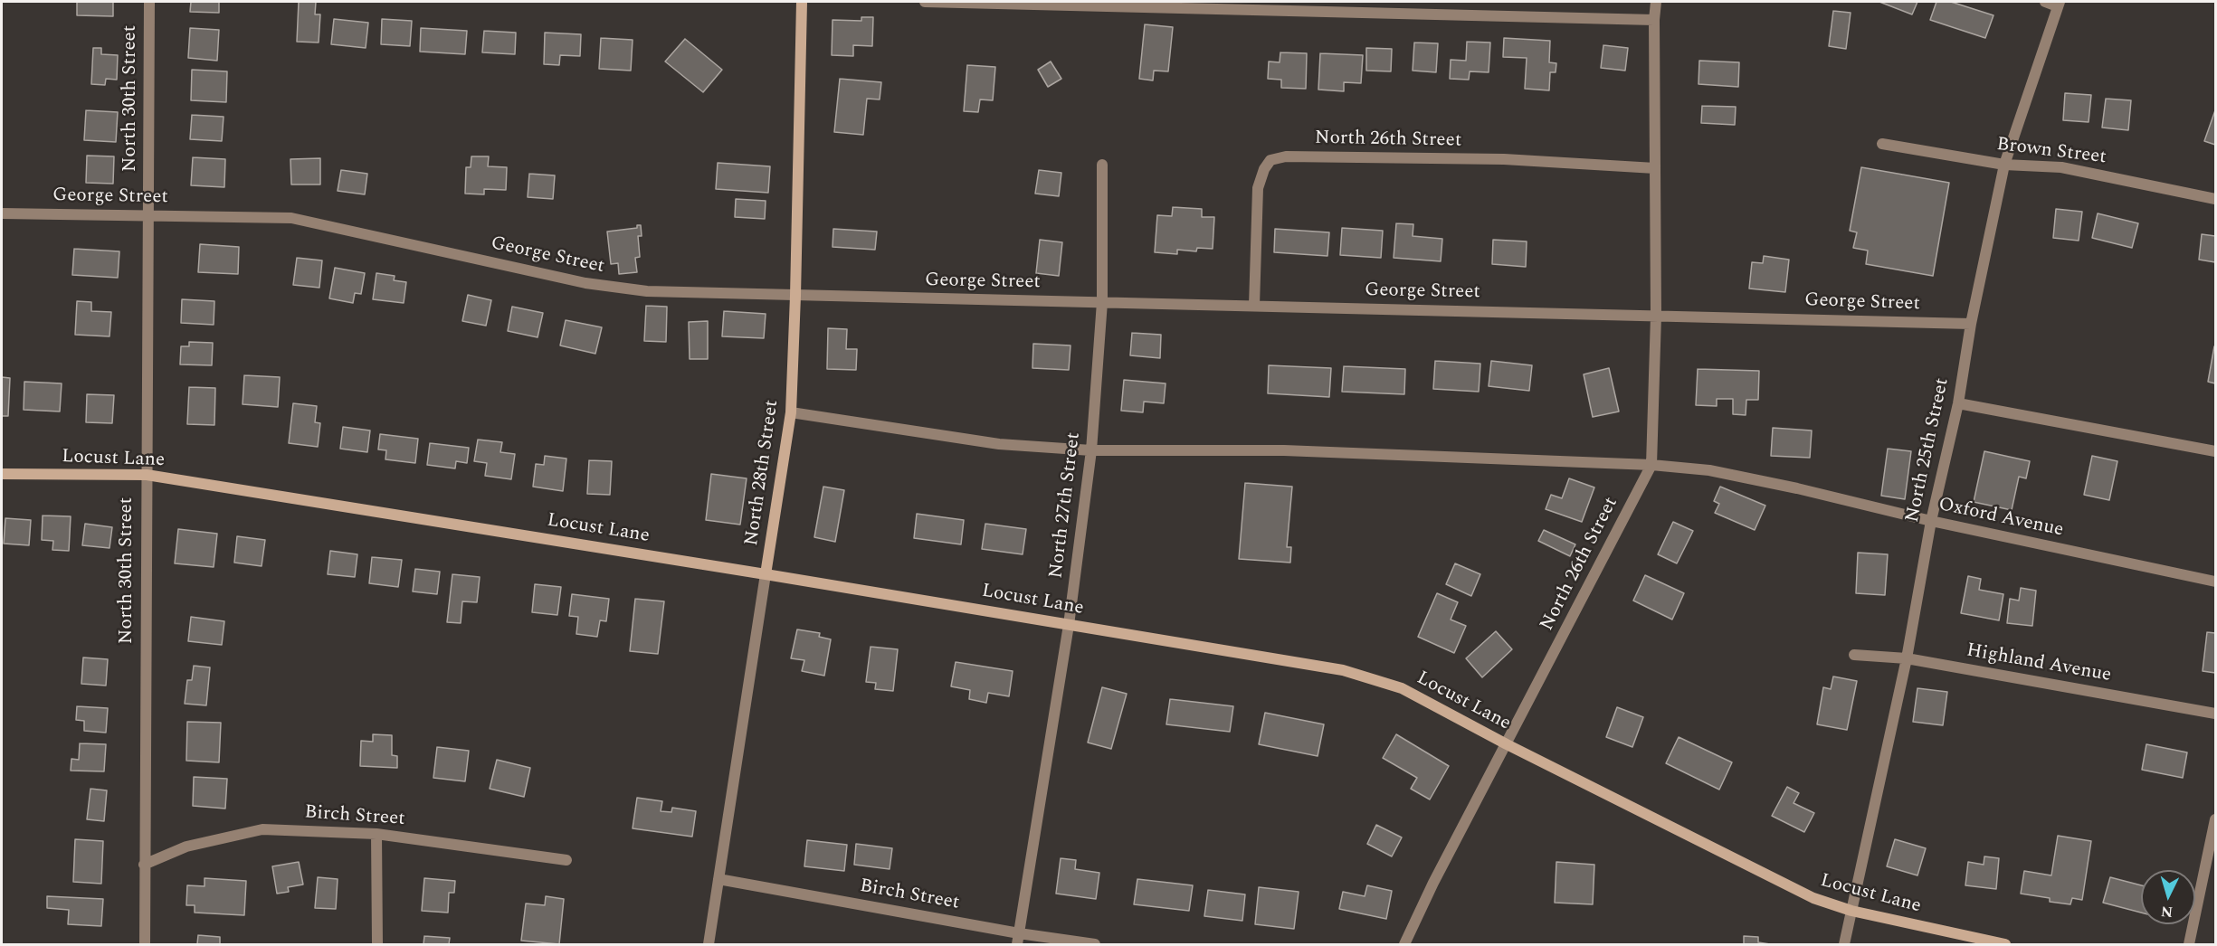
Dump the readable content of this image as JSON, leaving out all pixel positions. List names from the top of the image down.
{
  "streets": {
    "street": [
      "North 30th Street",
      "North 26th Street",
      "Brown Street",
      "George Street",
      "North 25th Street",
      "Locust Lane",
      "North 28th Street",
      "North 27th Street",
      "Oxford Avenue",
      "Highland Avenue",
      "Birch Street"
    ]
  },
  "crossings": [
    ["North 30th Street", "George Street"],
    ["North 30th Street", "Locust Lane"],
    ["North 30th Street", "Birch Street"],
    ["North 26th Street", "George Street"],
    ["North 26th Street", "Locust Lane"],
    ["North 26th Street", "Oxford Avenue"],
    ["Brown Street", "North 25th Street"],
    ["George Street", "North 25th Street"],
    ["George Street", "North 28th Street"],
    ["George Street", "North 27th Street"],
    ["North 25th Street", "Locust Lane"],
    ["North 25th Street", "Oxford Avenue"],
    ["North 25th Street", "Highland Avenue"],
    ["Locust Lane", "North 28th Street"],
    ["Locust Lane", "North 27th Street"],
    ["North 28th Street", "Birch Street"],
    ["North 27th Street", "Birch Street"]
  ],
  "north": "bottom"
}
